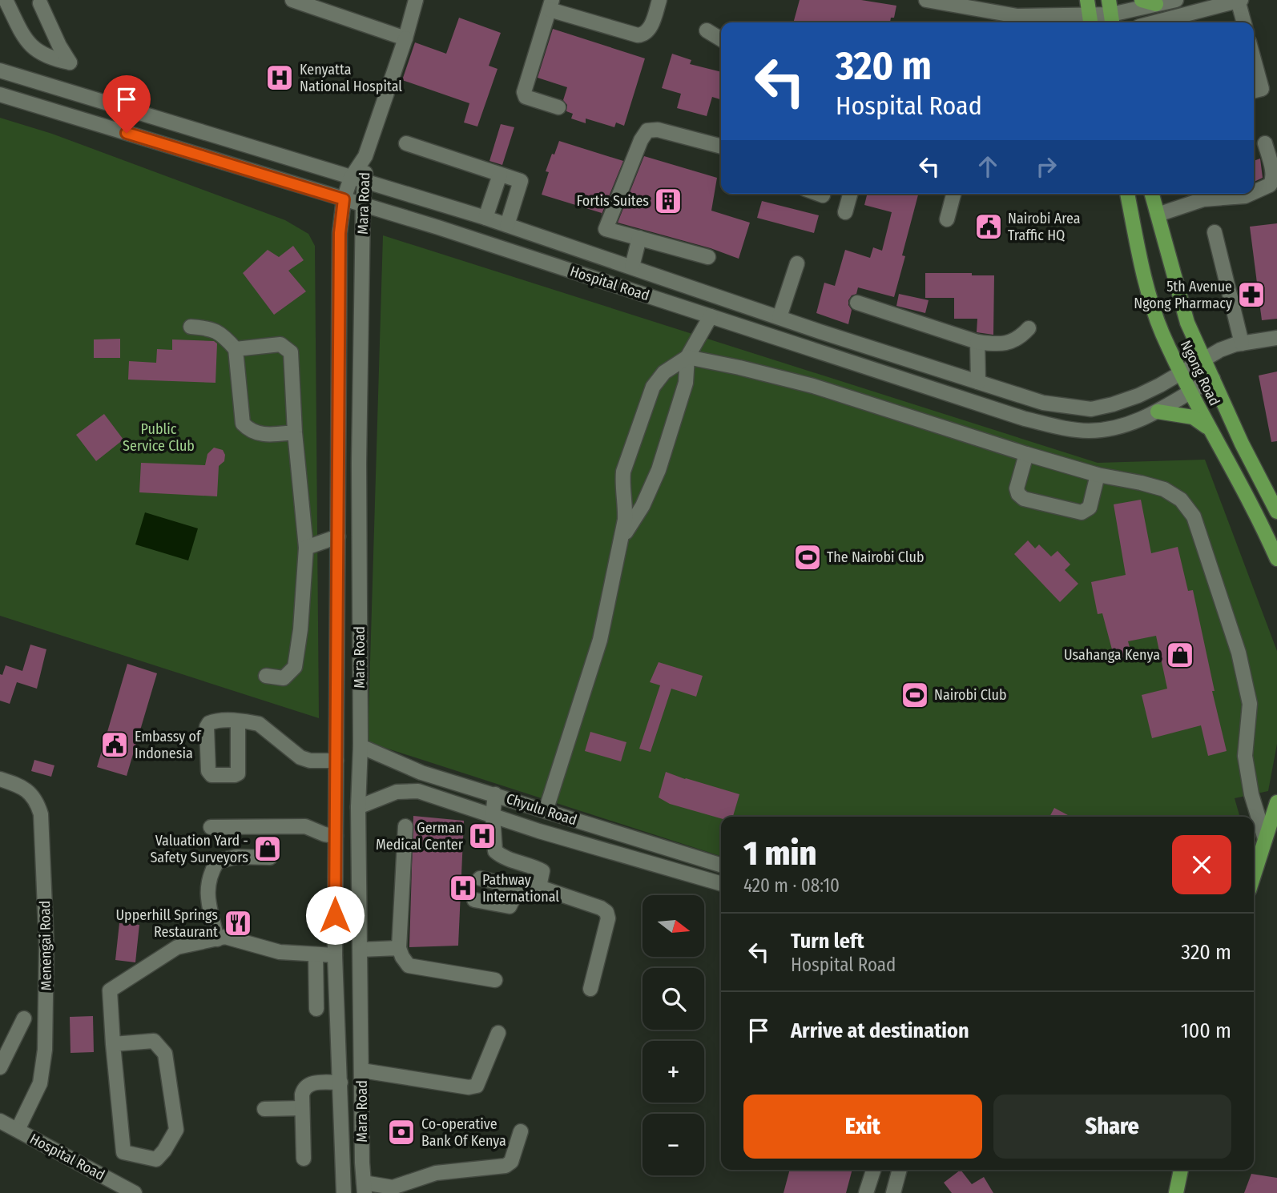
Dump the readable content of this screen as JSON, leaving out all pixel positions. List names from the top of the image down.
{
  "streets": {
    "main road": ["Ngong Road"],
    "street": [
      "Mara Road",
      "Hospital Road",
      "Chyulu Road",
      "Menengai Road"
    ]
  },
  "crossings": [
    ["Mara Road", "Hospital Road"],
    ["Mara Road", "Chyulu Road"],
    ["Hospital Road", "Ngong Road"],
    ["Hospital Road", "Menengai Road"]
  ],
  "parks": ["Public Service Club"],
  "places": {
    "hospital": ["Kenyatta National Hospital", "German Medical Center", "Pathway International"],
    "building": ["Fortis Suites"],
    "public building": ["Nairobi Area Traffic HQ", "Embassy of Indonesia"],
    "pharmacy": ["5th Avenue Ngong Pharmacy"],
    "sports": ["The Nairobi Club", "Nairobi Club"],
    "shop": ["Usahanga Kenya", "Valuation Yard - Safety Surveyors"],
    "restaurant": ["Upperhill Springs Restaurant"],
    "bank": ["Co-operative Bank Of Kenya"]
  },
  "north": "right",
  "page": {
    "turn": ["320 m", "Hospital Road"],
    "heading": ["1 min", "420 m · 08:10"],
    "map_buttons": ["+", "−"],
    "list": [
      {
        "name": "Turn left",
        "note": "Hospital Road",
        "value": "320 m"
      },
      {
        "name": "Arrive at destination",
        "value": "100 m"
      }
    ],
    "buttons": ["Exit", "Share"]
  }
}
